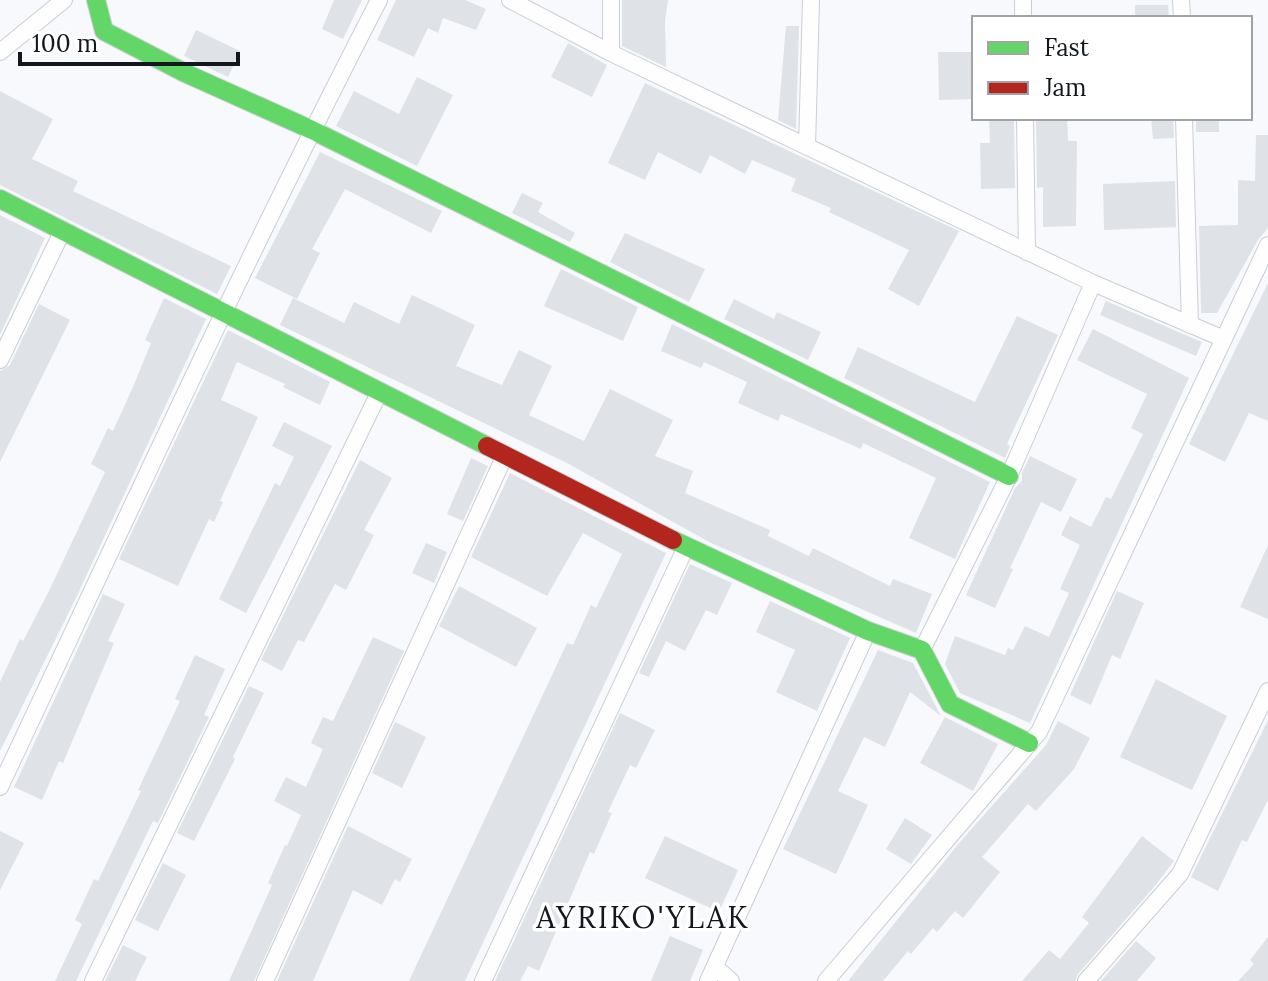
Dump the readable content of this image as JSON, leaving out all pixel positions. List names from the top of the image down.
{
  "districts": ["AYRIKO'YLAK"],
  "legend": ["Fast", "Jam"],
  "scale_bar": "100 m"
}
